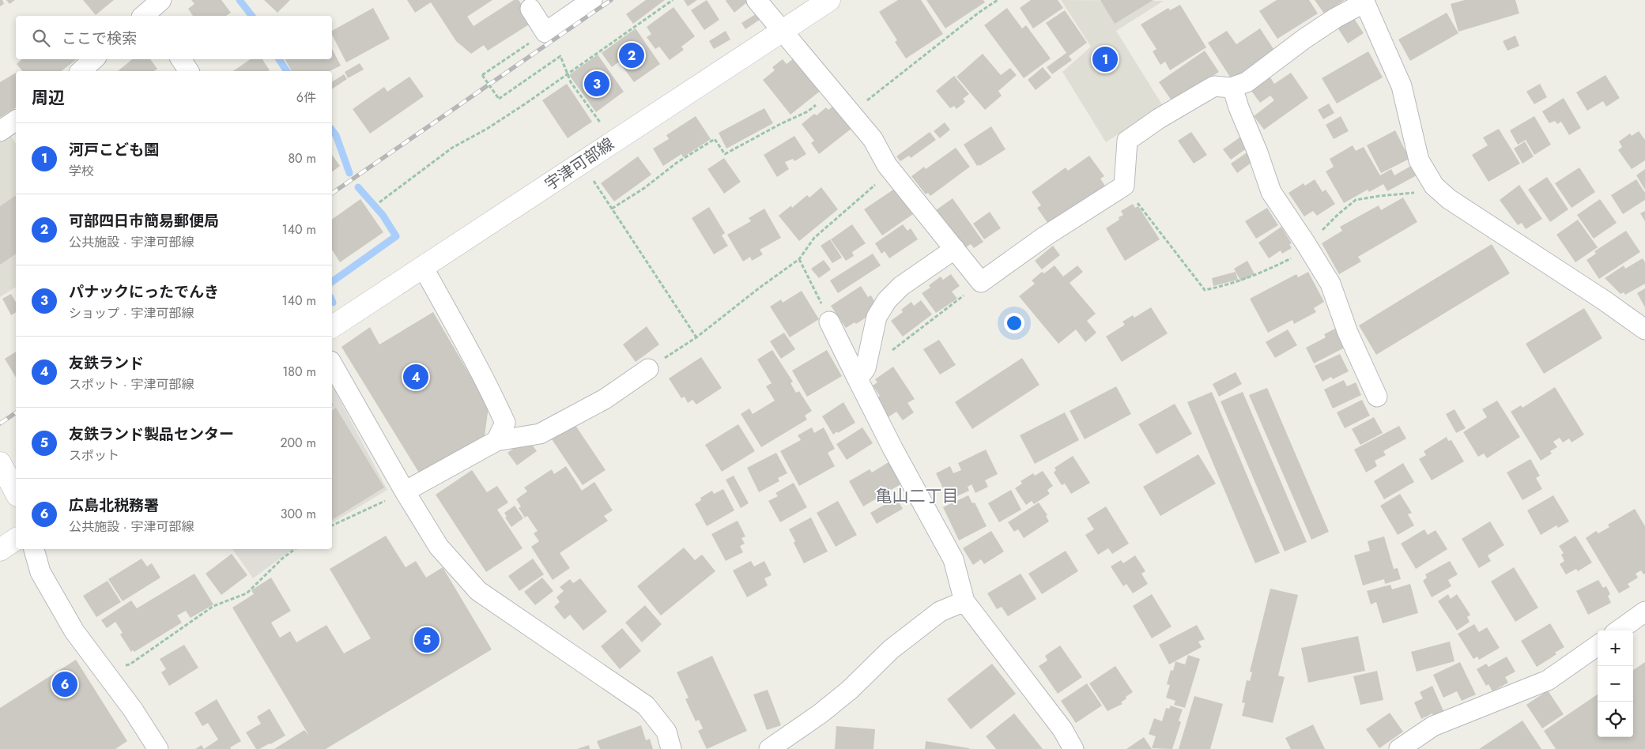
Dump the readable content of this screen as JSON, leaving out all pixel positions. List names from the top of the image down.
{
  "streets": {
    "main road": ["宇津可部線"]
  },
  "districts": ["亀山二丁目"],
  "page": {
    "search": "ここで検索",
    "pins": [
      "2",
      "1",
      "3",
      "4",
      "5",
      "6"
    ],
    "heading": ["周辺", "6件"],
    "list": [
      {
        "mark": "1",
        "name": "河戸こども園",
        "note": "学校",
        "value": "80 m"
      },
      {
        "mark": "2",
        "name": "可部四日市簡易郵便局",
        "note": "公共施設 · 宇津可部線",
        "value": "140 m"
      },
      {
        "mark": "3",
        "name": "パナックにったでんき",
        "note": "ショップ · 宇津可部線",
        "value": "140 m"
      },
      {
        "mark": "4",
        "name": "友鉄ランド",
        "note": "スポット · 宇津可部線",
        "value": "180 m"
      },
      {
        "mark": "5",
        "name": "友鉄ランド製品センター",
        "note": "スポット",
        "value": "200 m"
      },
      {
        "mark": "6",
        "name": "広島北税務署",
        "note": "公共施設 · 宇津可部線",
        "value": "300 m"
      }
    ],
    "map_buttons": ["+", "−"]
  }
}
